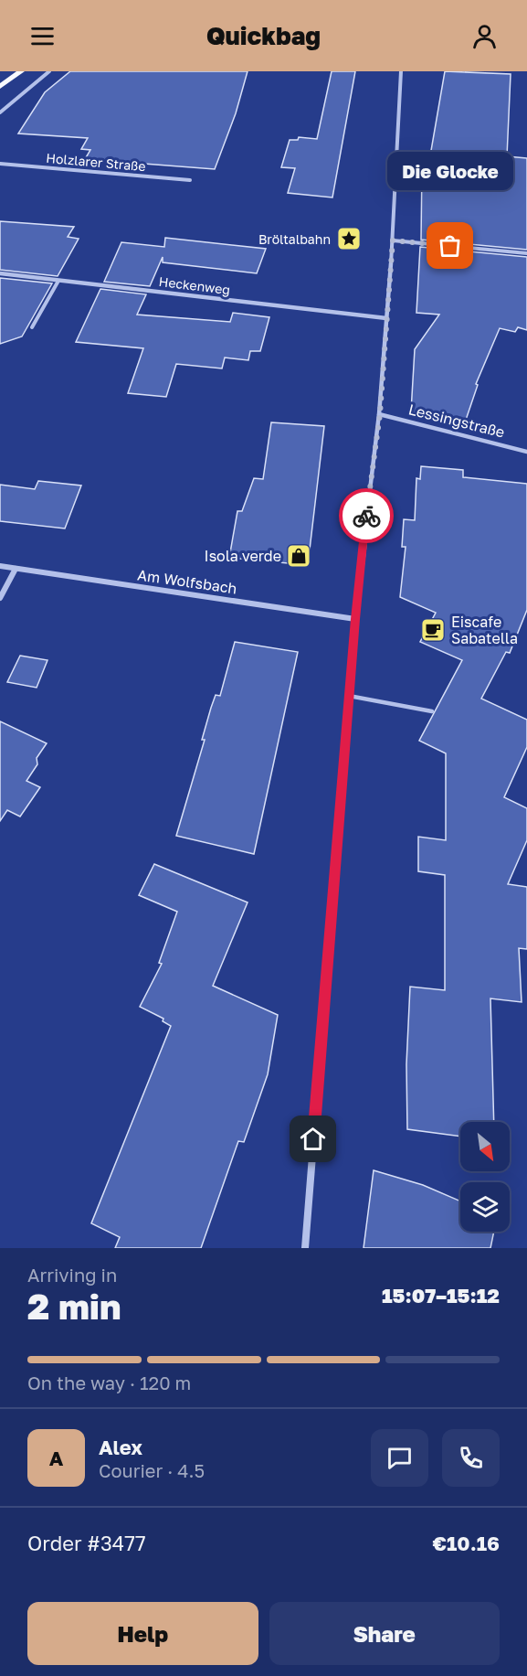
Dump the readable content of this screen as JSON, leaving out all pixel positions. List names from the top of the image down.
{
  "streets": {
    "street": [
      "Holzlarer Straße",
      "Heckenweg",
      "Lessingstraße",
      "Am Wolfsbach"
    ]
  },
  "places": {
    "place": ["Bröltalbahn"],
    "other": ["Die Glocke"],
    "shop": ["Isola verde"],
    "cafe": ["Eiscafe Sabatella"]
  },
  "north": "bottom right",
  "page": {
    "header": "Quickbag",
    "bubble": "Die Glocke",
    "heading": ["2 min", "Arriving in", "15:07–15:12"],
    "panel": [
      "Alex",
      "Courier · 4.5",
      "Order #3477",
      "€10.16"
    ],
    "bar": "On the way · 120 m",
    "round": "A",
    "buttons": ["Help", "Share"]
  }
}
